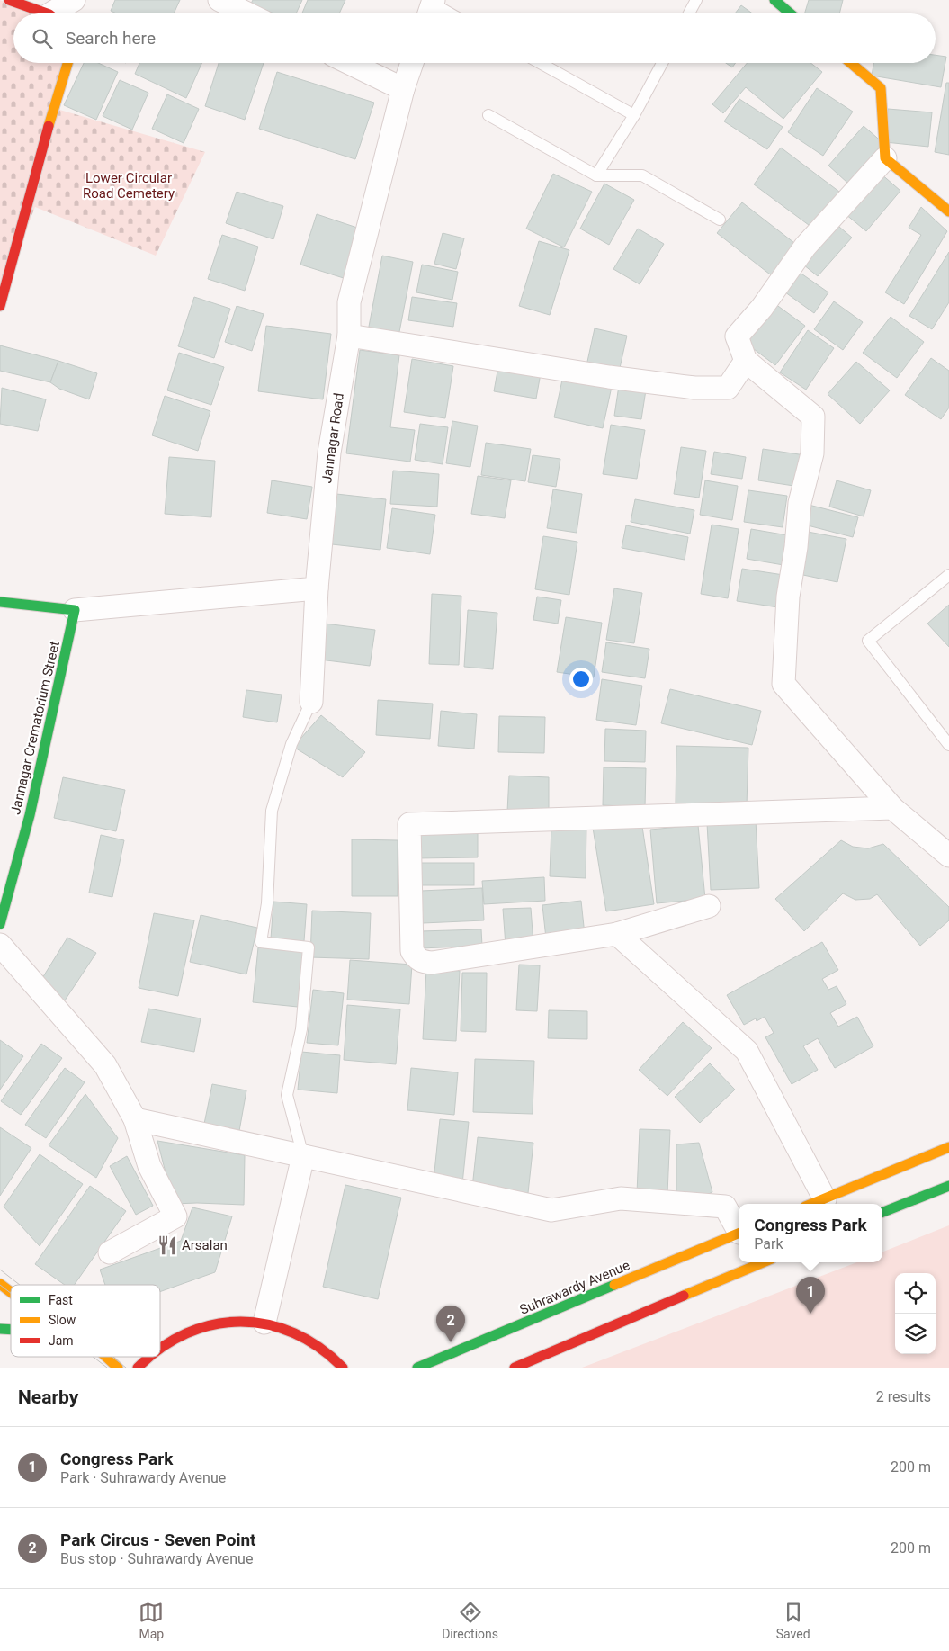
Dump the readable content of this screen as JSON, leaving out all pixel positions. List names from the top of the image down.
{
  "streets": {
    "main road": ["Jannagar Crematorium Street", "Suhrawardy Avenue"],
    "street": ["Jannagar Road"]
  },
  "parks": ["Lower Circular Road Cemetery"],
  "places": {
    "restaurant": ["Arsalan"]
  },
  "legend": ["Fast", "Slow", "Jam"],
  "page": {
    "search": "Search here",
    "popup": ["Congress Park", "Park"],
    "pins": ["1", "2"],
    "heading": ["Nearby", "2 results"],
    "list": [
      {
        "mark": "1",
        "name": "Congress Park",
        "note": "Park · Suhrawardy Avenue",
        "value": "200 m"
      },
      {
        "mark": "2",
        "name": "Park Circus - Seven Point",
        "note": "Bus stop · Suhrawardy Avenue",
        "value": "200 m"
      }
    ],
    "nav": ["Map", "Directions", "Saved"]
  }
}
